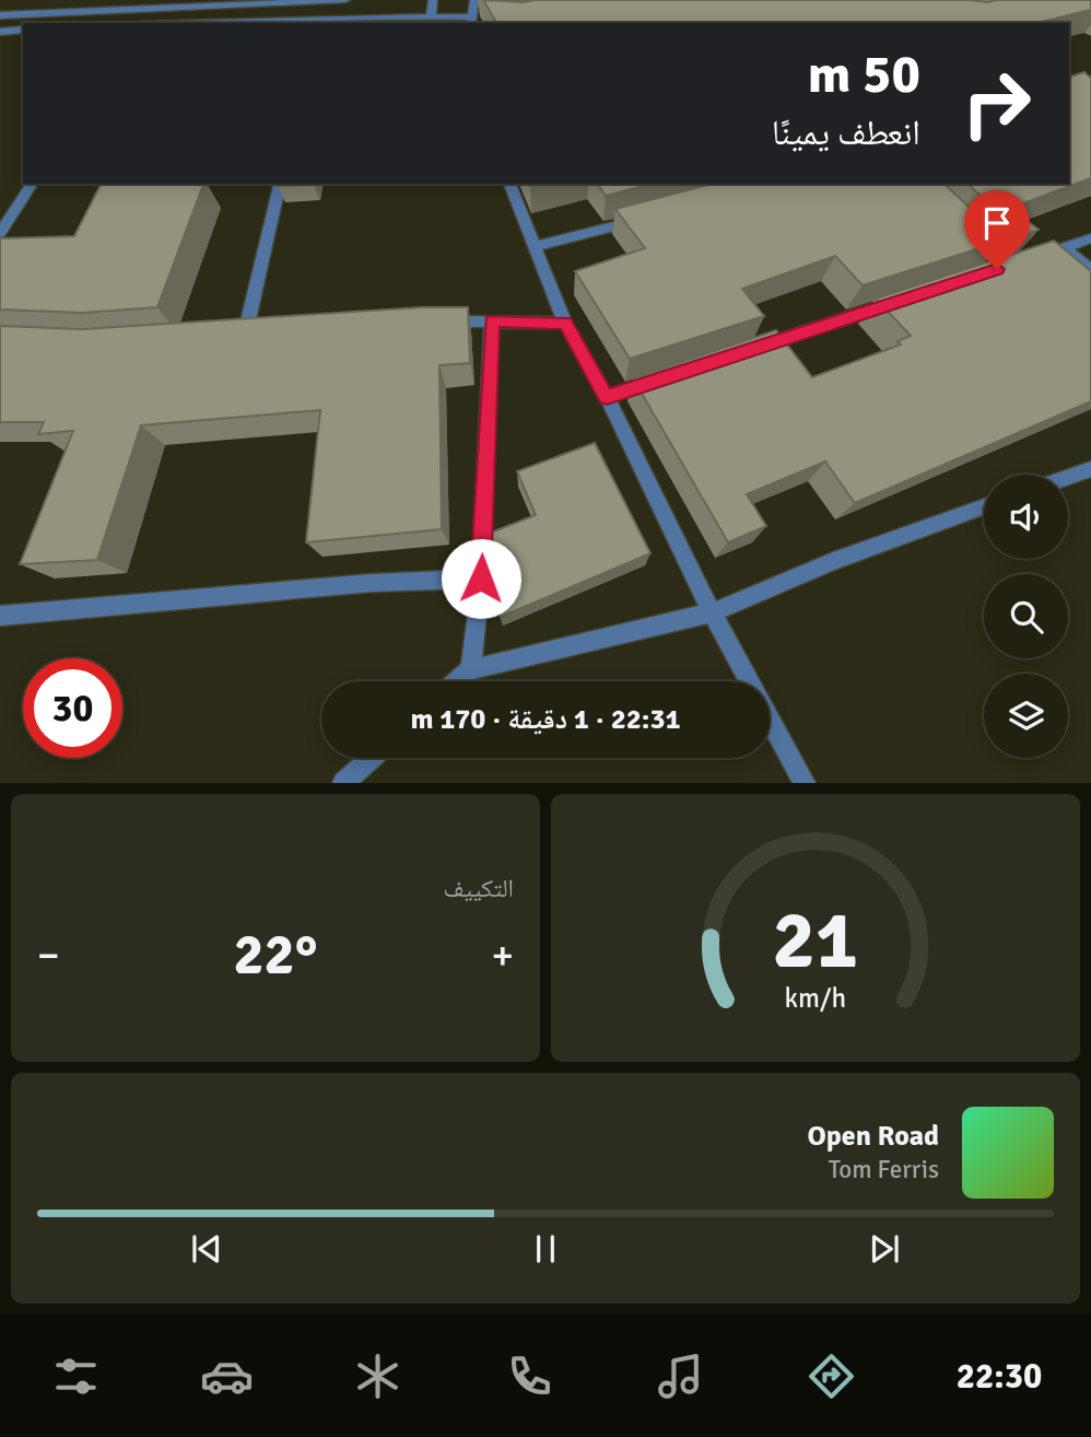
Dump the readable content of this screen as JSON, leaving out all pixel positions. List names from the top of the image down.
{
  "page": {
    "turn": ["50 m", "انعطف يمينًا"],
    "limit": "30",
    "trip": "22:31 · 1 دقيقة · 170 m",
    "tile": "التكييف",
    "heat": ["−", "22°", "+"],
    "song": ["Open Road", "Tom Ferris"],
    "tabs": "22:30",
    "gauge": ["21", "km/h"]
  }
}
